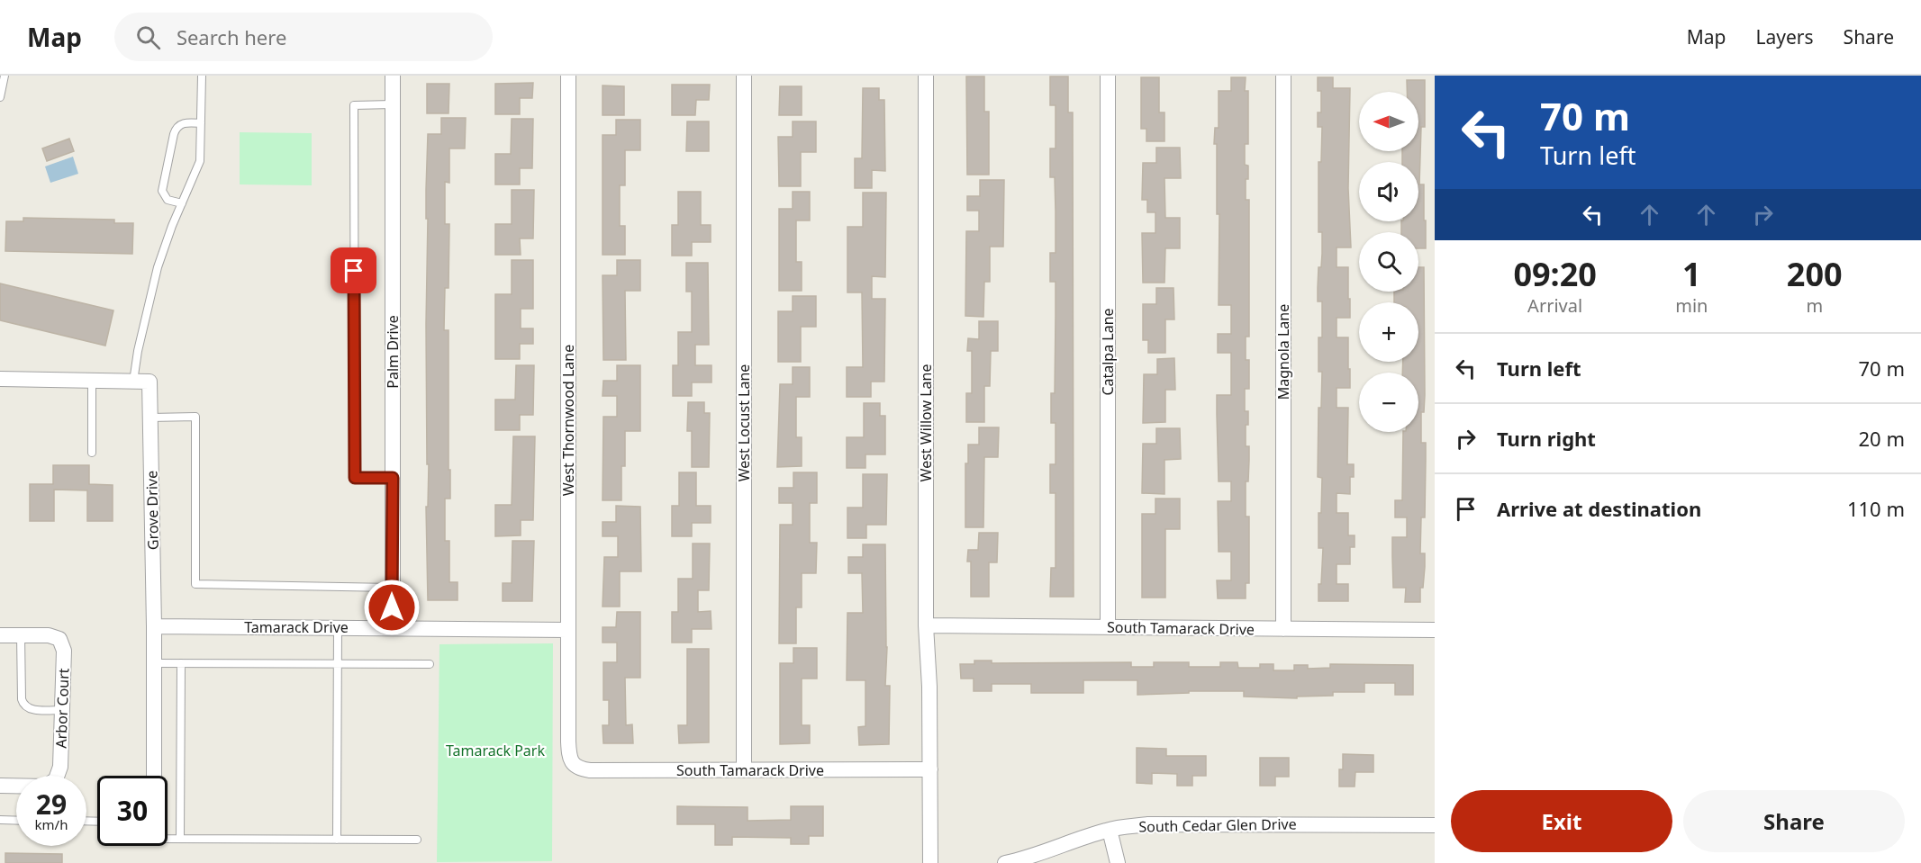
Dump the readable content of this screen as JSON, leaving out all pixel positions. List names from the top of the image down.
{
  "streets": {
    "street": [
      "Palm Drive",
      "Catalpa Lane",
      "Magnola Lane",
      "West Thornwood Lane",
      "West Locust Lane",
      "West Willow Lane",
      "Grove Drive",
      "Tamarack Drive",
      "South Tamarack Drive",
      "Arbor Court",
      "South Cedar Glen Drive"
    ]
  },
  "crossings": [
    ["Palm Drive", "Tamarack Drive"],
    ["Catalpa Lane", "South Tamarack Drive"],
    ["Magnola Lane", "South Tamarack Drive"],
    ["West Thornwood Lane", "Tamarack Drive"],
    ["West Thornwood Lane", "South Tamarack Drive"],
    ["West Locust Lane", "South Tamarack Drive"],
    ["West Willow Lane", "South Tamarack Drive"],
    ["Grove Drive", "Tamarack Drive"]
  ],
  "parks": ["Tamarack Park"],
  "north": "left",
  "page": {
    "header": "Map",
    "search": "Search here",
    "nav": ["Map", "Layers", "Share"],
    "turn": ["70 m", "Turn left"],
    "map_buttons": ["+", "−"],
    "eta": [
      "09:20",
      "Arrival",
      "1",
      "min",
      "200",
      "m"
    ],
    "list": [
      {
        "name": "Turn left",
        "value": "70 m"
      },
      {
        "name": "Turn right",
        "value": "20 m"
      },
      {
        "name": "Arrive at destination",
        "value": "110 m"
      }
    ],
    "speed": "29 km/h",
    "limit": "30",
    "buttons": ["Exit", "Share"]
  }
}
